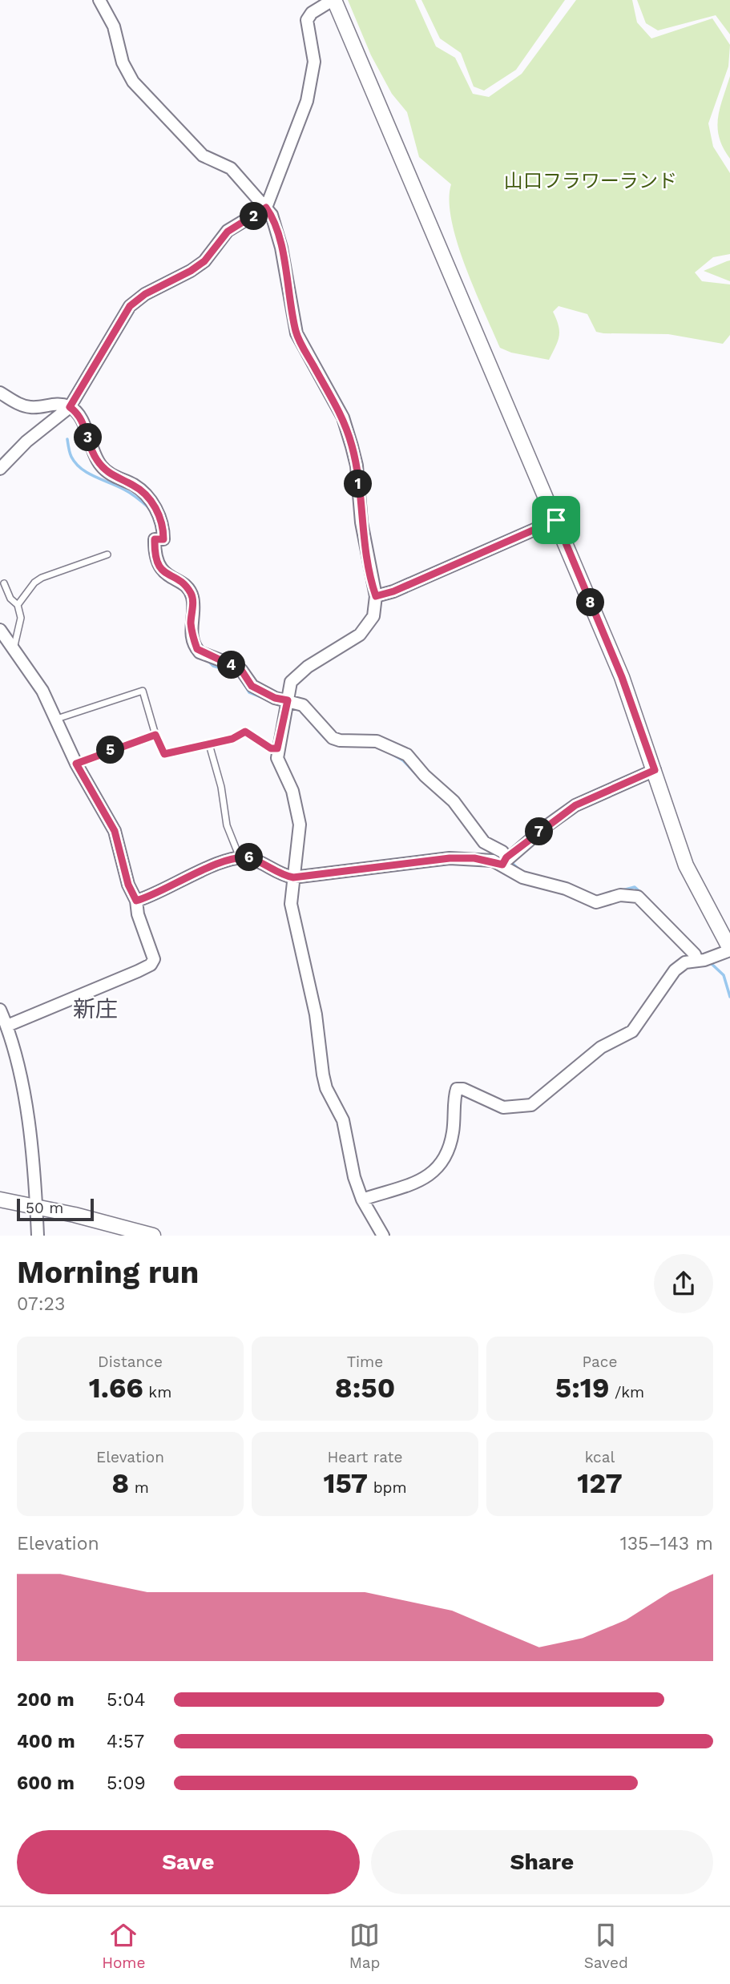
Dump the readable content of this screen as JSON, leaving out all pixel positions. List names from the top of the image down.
{
  "districts": ["新庄"],
  "parks": ["山口フラワーランド"],
  "scale_bar": "50 m",
  "page": {
    "pins": [
      "2",
      "3",
      "1",
      "8",
      "4",
      "5",
      "7",
      "6"
    ],
    "scale": "50 m",
    "heading": ["Morning run", "07:23"],
    "stats": [
      ["Distance", "1.66 km"],
      ["Time", "8:50"],
      ["Pace", "5:19 /km"],
      ["Elevation", "8 m"],
      ["Heart rate", "157 bpm"],
      ["kcal", "127"]
    ],
    "chart": ["Elevation", "135–143 m"],
    "list": [
      {
        "name": "200 m",
        "note": "5:04"
      },
      {
        "name": "400 m",
        "note": "4:57"
      },
      {
        "name": "600 m",
        "note": "5:09"
      }
    ],
    "buttons": ["Save", "Share"],
    "tabs": ["Home", "Map", "Saved"]
  }
}
